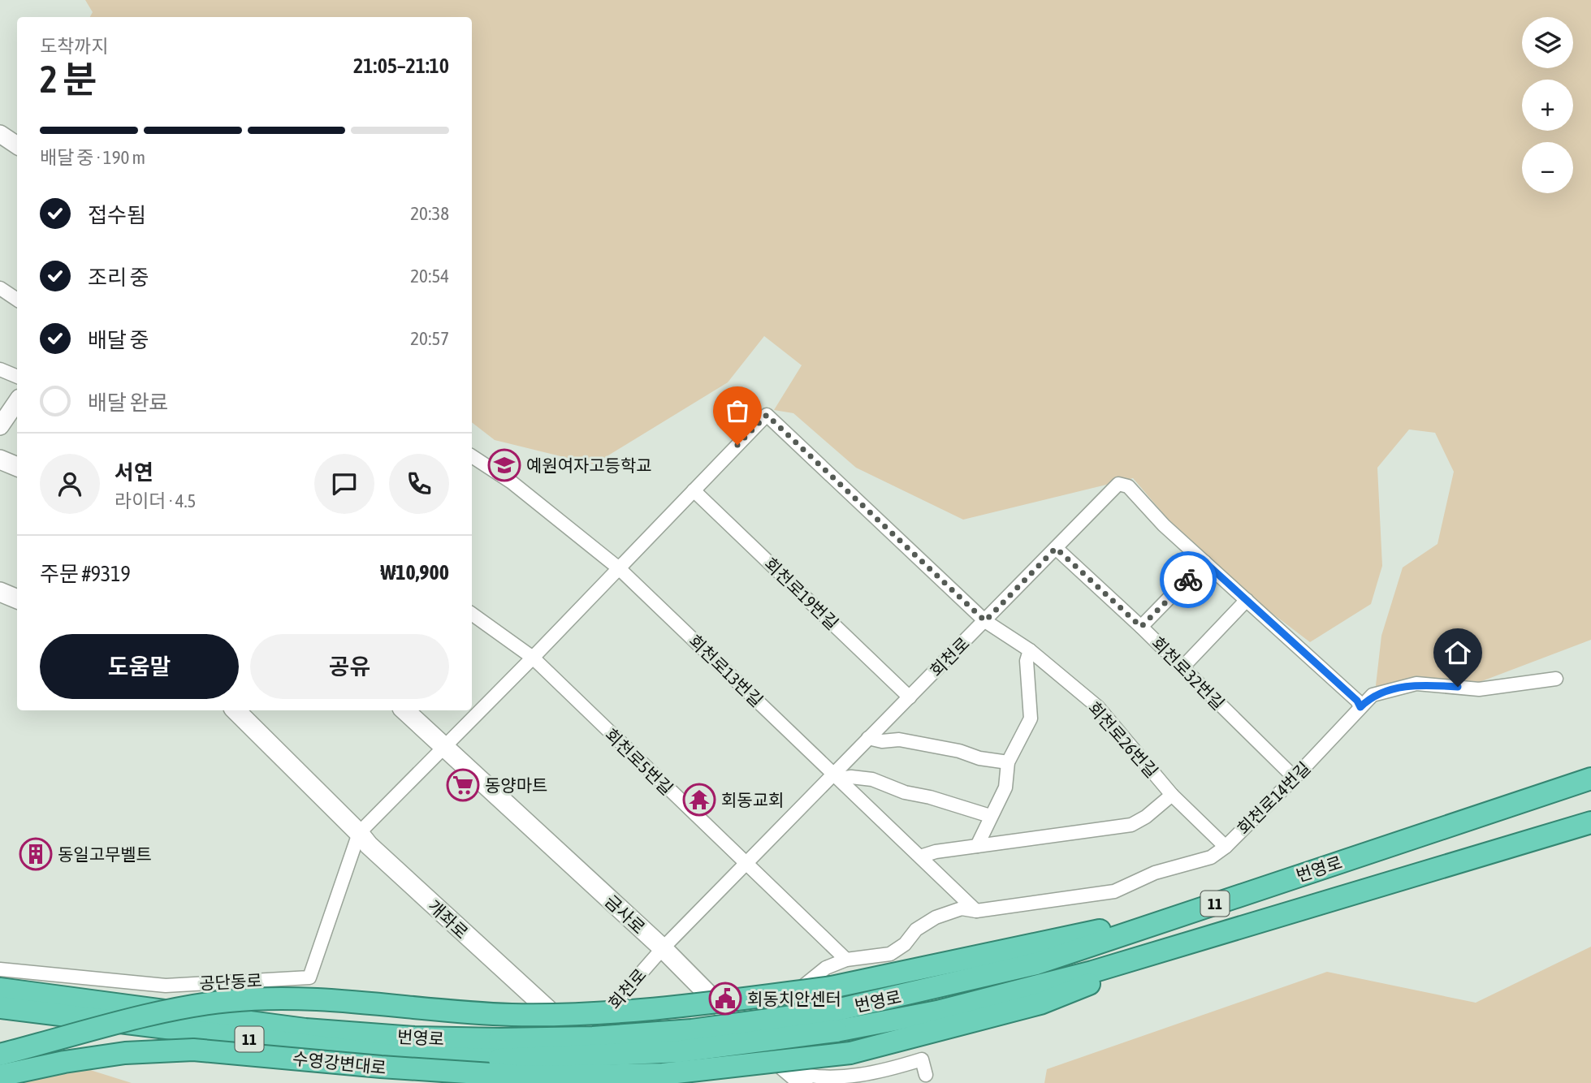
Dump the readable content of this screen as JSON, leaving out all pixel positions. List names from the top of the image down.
{
  "streets": {
    "highway": ["번영로", "11", "수영강변대로"],
    "main road": ["금사로", "개좌로"],
    "street": [
      "회천로19번길",
      "회천로",
      "회천로13번길",
      "회천로32번길",
      "회천로26번길",
      "회천로5번길",
      "회천로14번길",
      "공단동로"
    ]
  },
  "crossings": [
    ["회천로19번길", "회천로"],
    ["회천로19번길", "회천로26번길"],
    ["회천로", "회천로13번길"],
    ["회천로", "회천로32번길"],
    ["회천로", "회천로26번길"],
    ["회천로", "회천로5번길"],
    ["회천로", "회천로14번길"],
    ["회천로", "금사로"],
    ["회천로", "개좌로"],
    ["회천로32번길", "회천로14번길"],
    ["회천로26번길", "회천로14번길"],
    ["번영로", "수영강변대로"],
    ["개좌로", "공단동로"]
  ],
  "places": {
    "school or university": ["예원여자고등학교"],
    "supermarket": ["동양마트"],
    "temple": ["회동교회"],
    "building": ["동일고무벨트"],
    "public building": ["회동치안센터"]
  },
  "page": {
    "map_buttons": ["+", "−"],
    "heading": ["2 분", "도착까지", "21:05–21:10"],
    "panel": [
      "서연",
      "라이더 · 4.5",
      "주문 #9319",
      "₩10,900"
    ],
    "bar": "배달 중 · 190 m",
    "list": [
      ["접수됨", "20:38"],
      ["조리 중", "20:54"],
      ["배달 중", "20:57"],
      "배달 완료"
    ],
    "buttons": ["도움말", "공유"]
  }
}
